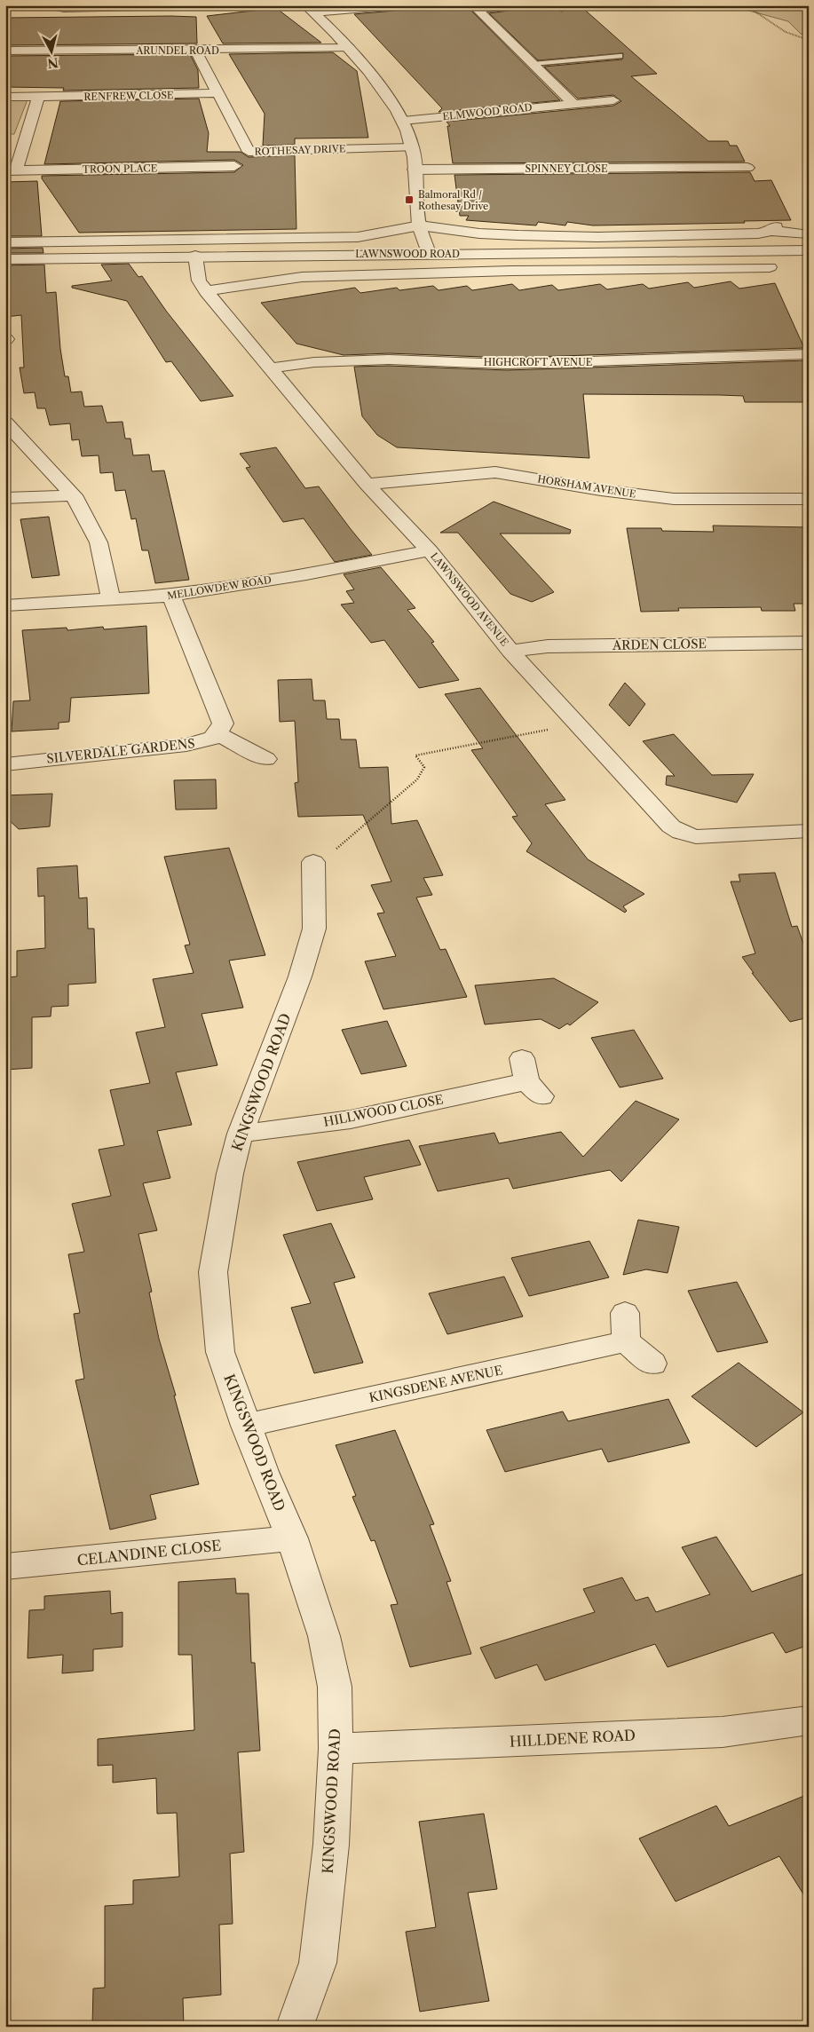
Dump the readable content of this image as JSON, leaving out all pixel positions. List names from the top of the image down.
{
  "streets": {
    "street": [
      "ARUNDEL ROAD",
      "RENFREW CLOSE",
      "ELMWOOD ROAD",
      "ROTHESAY DRIVE",
      "TROON PLACE",
      "SPINNEY CLOSE",
      "LAWNSWOOD ROAD",
      "HIGHCROFT AVENUE",
      "HORSHAM AVENUE",
      "MELLOWDEW ROAD",
      "LAWNSWOOD AVENUE",
      "ARDEN CLOSE",
      "SILVERDALE GARDENS",
      "KINGSWOOD ROAD",
      "HILLWOOD CLOSE",
      "KINGSDENE AVENUE",
      "CELANDINE CLOSE",
      "HILLDENE ROAD"
    ]
  },
  "crossings": [
    ["ARUNDEL ROAD", "ROTHESAY DRIVE"],
    ["RENFREW CLOSE", "ROTHESAY DRIVE"],
    ["LAWNSWOOD ROAD", "LAWNSWOOD AVENUE"],
    ["HIGHCROFT AVENUE", "LAWNSWOOD AVENUE"],
    ["HORSHAM AVENUE", "LAWNSWOOD AVENUE"],
    ["MELLOWDEW ROAD", "LAWNSWOOD AVENUE"],
    ["LAWNSWOOD AVENUE", "ARDEN CLOSE"],
    ["KINGSWOOD ROAD", "HILLWOOD CLOSE"],
    ["KINGSWOOD ROAD", "KINGSDENE AVENUE"],
    ["KINGSWOOD ROAD", "CELANDINE CLOSE"],
    ["KINGSWOOD ROAD", "HILLDENE ROAD"]
  ],
  "places": {
    "transit": ["Balmoral Rd / Rothesay Drive"]
  },
  "north": "bottom"
}
